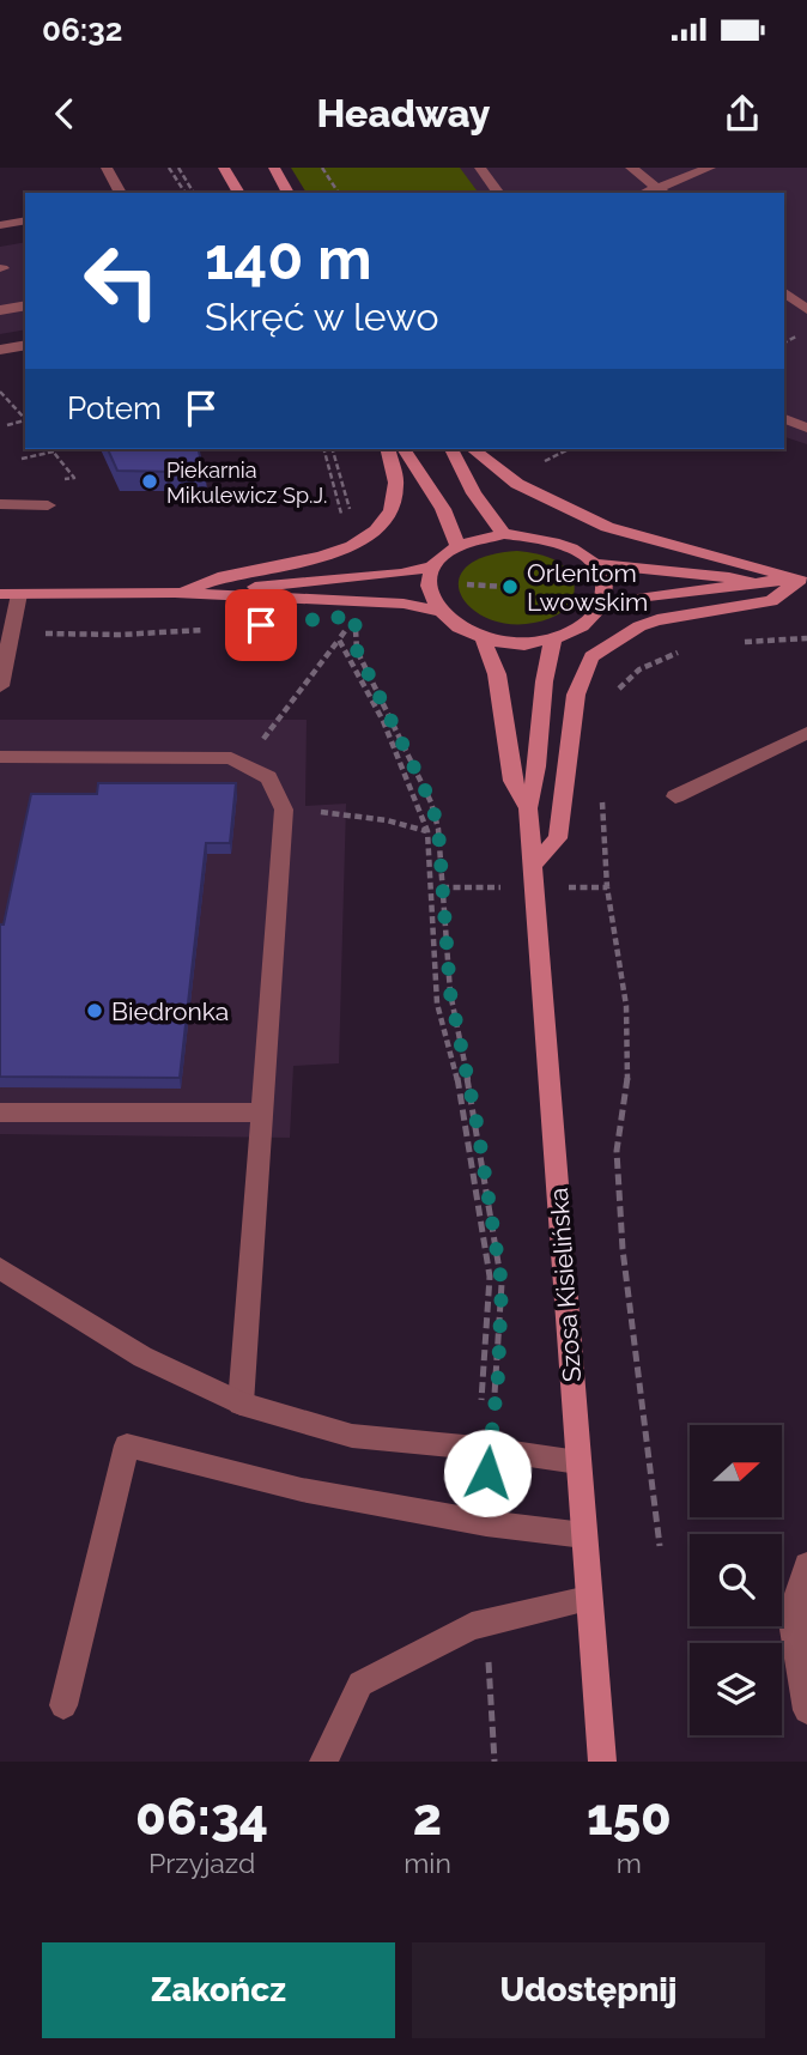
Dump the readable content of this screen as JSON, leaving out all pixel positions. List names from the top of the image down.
{
  "streets": {
    "street": ["Szosa Kisielińska"]
  },
  "places": ["Piekarnia Mikulewicz Sp.J.", "Orlentom Lwowskim", "Biedronka"],
  "north": "right",
  "page": {
    "status": "06:32",
    "header": "Headway",
    "turn": ["140 m", "Skręć w lewo"],
    "then": "Potem",
    "eta": [
      "06:34",
      "Przyjazd",
      "2",
      "min",
      "150",
      "m"
    ],
    "buttons": ["Zakończ", "Udostępnij"]
  }
}
